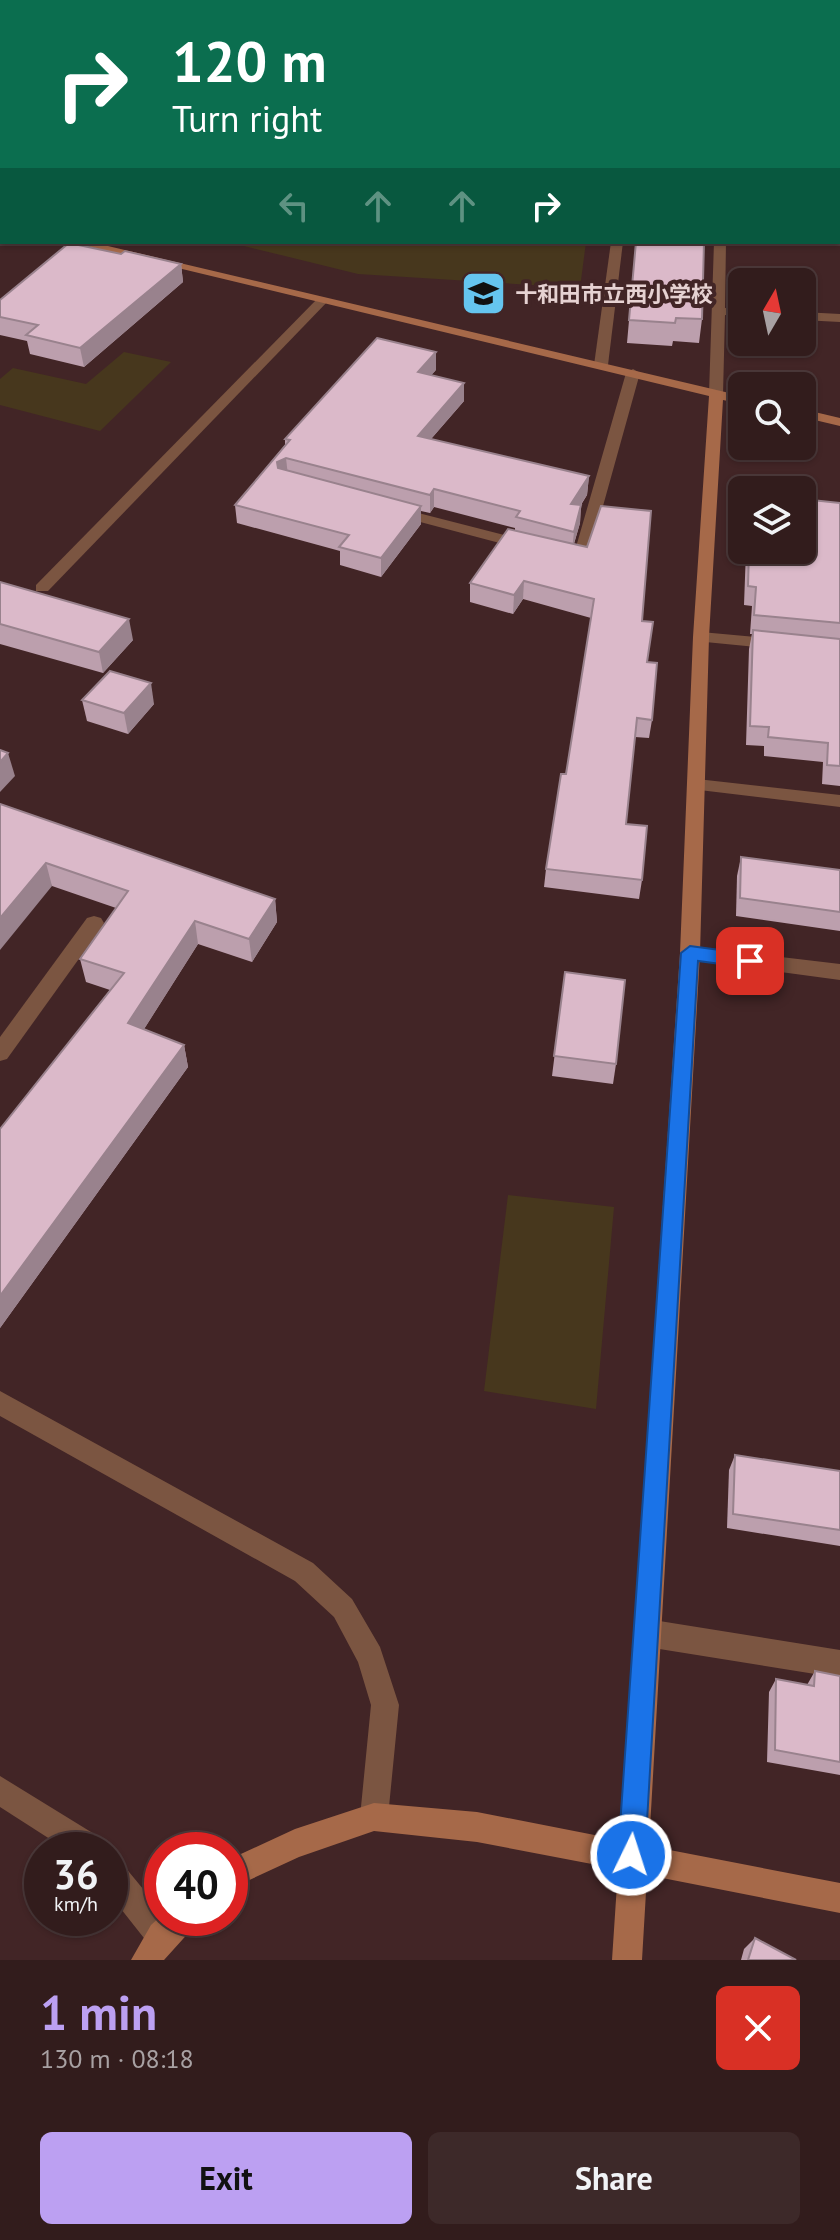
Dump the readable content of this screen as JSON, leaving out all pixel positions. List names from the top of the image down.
{
  "places": {
    "school or university": ["十和田市立西小学校"]
  },
  "north": "top",
  "page": {
    "turn": ["120 m", "Turn right"],
    "speed": "36 km/h",
    "limit": "40",
    "heading": ["1 min", "130 m · 08:18"],
    "buttons": ["Exit", "Share"]
  }
}
